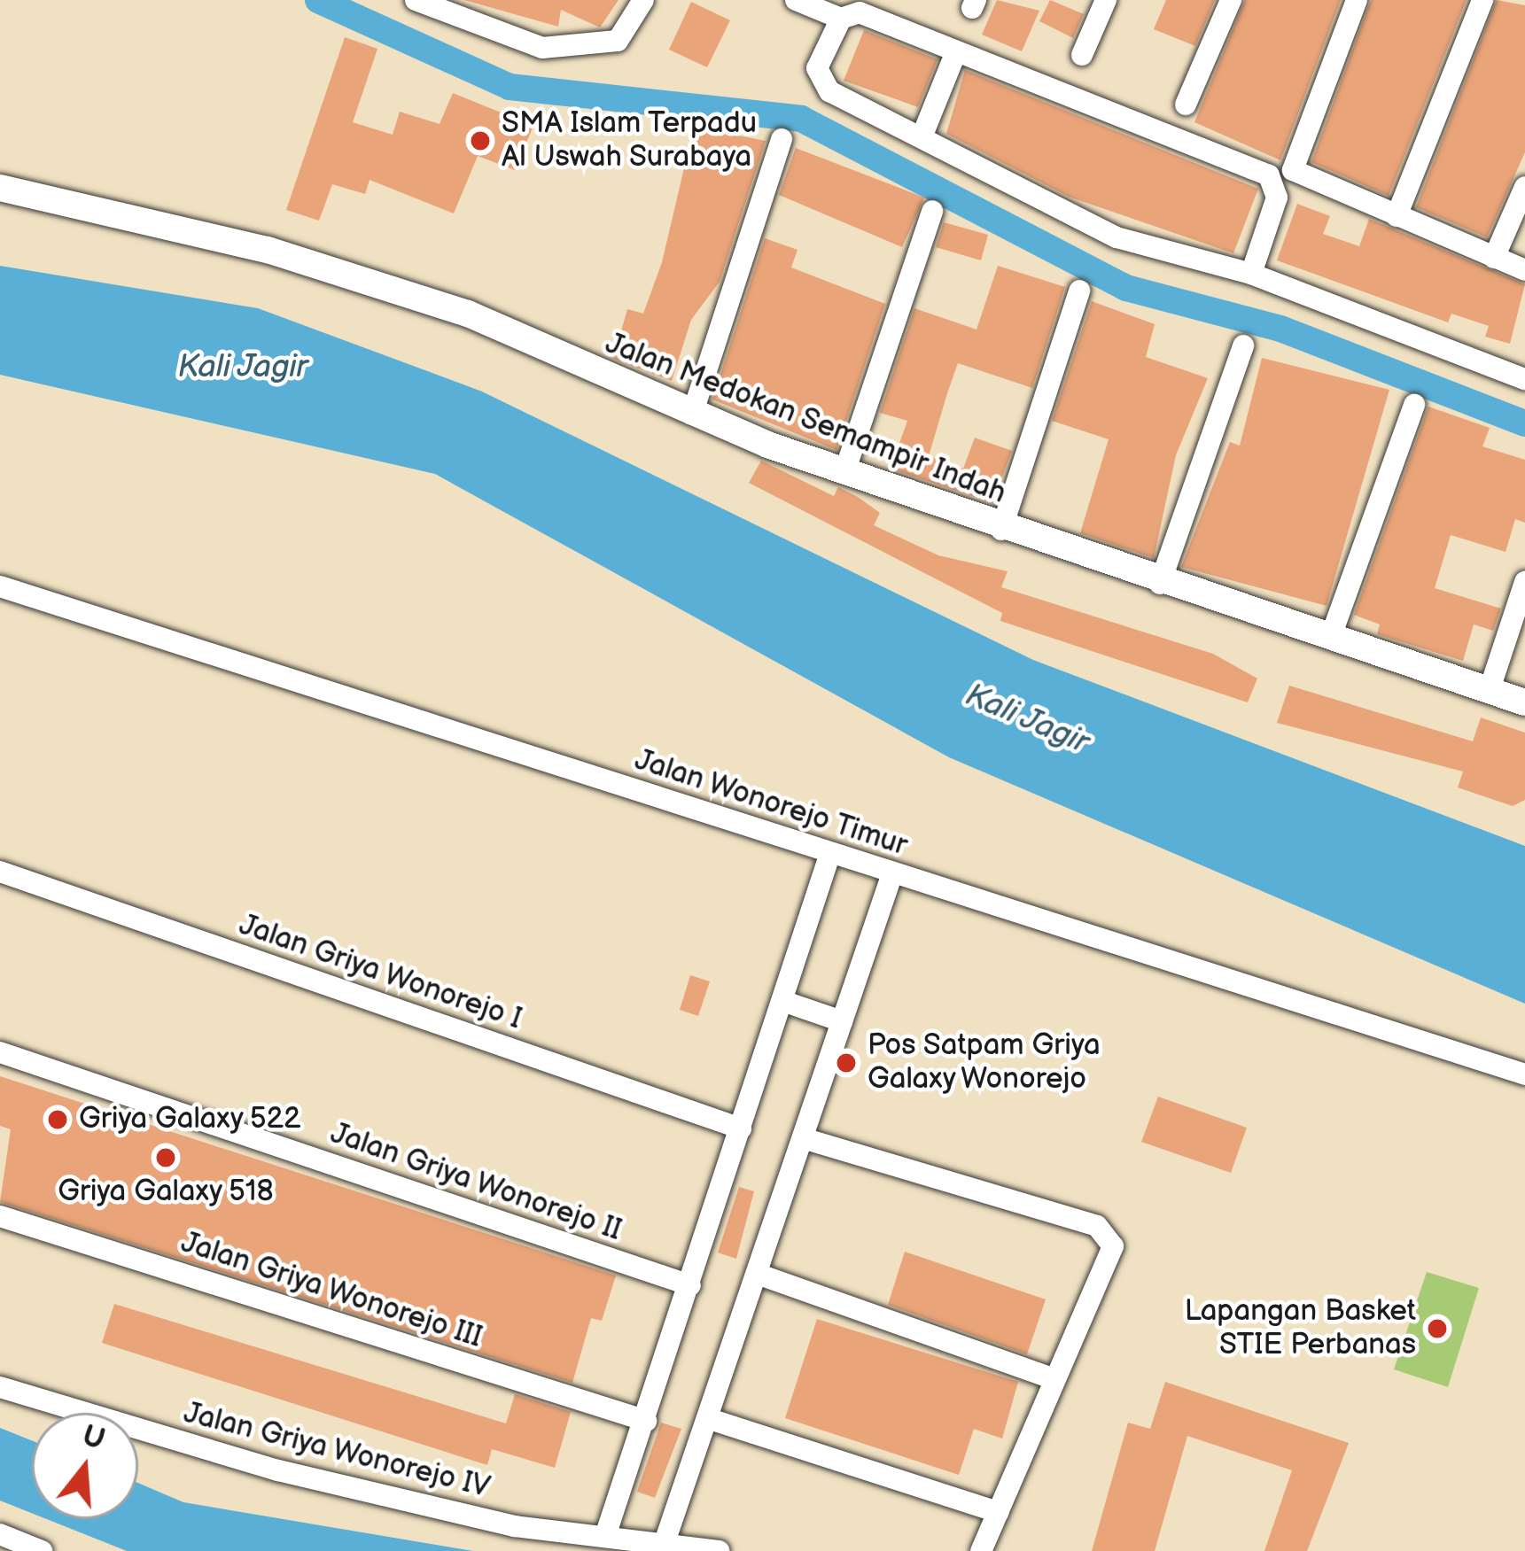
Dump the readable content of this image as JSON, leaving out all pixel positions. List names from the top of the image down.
{
  "streets": {
    "street": [
      "Jalan Medokan Semampir Indah",
      "Jalan Wonorejo Timur",
      "Jalan Griya Wonorejo I",
      "Jalan Griya Wonorejo II",
      "Jalan Griya Wonorejo III",
      "Jalan Griya Wonorejo IV"
    ]
  },
  "water": ["Kali Jagir"],
  "places": [
    "SMA Islam Terpadu Al Uswah Surabaya",
    "Pos Satpam Griya Galaxy Wonorejo",
    "Griya Galaxy 522",
    "Griya Galaxy 518",
    "Lapangan Basket STIE Perbanas"
  ],
  "north": "top"
}
